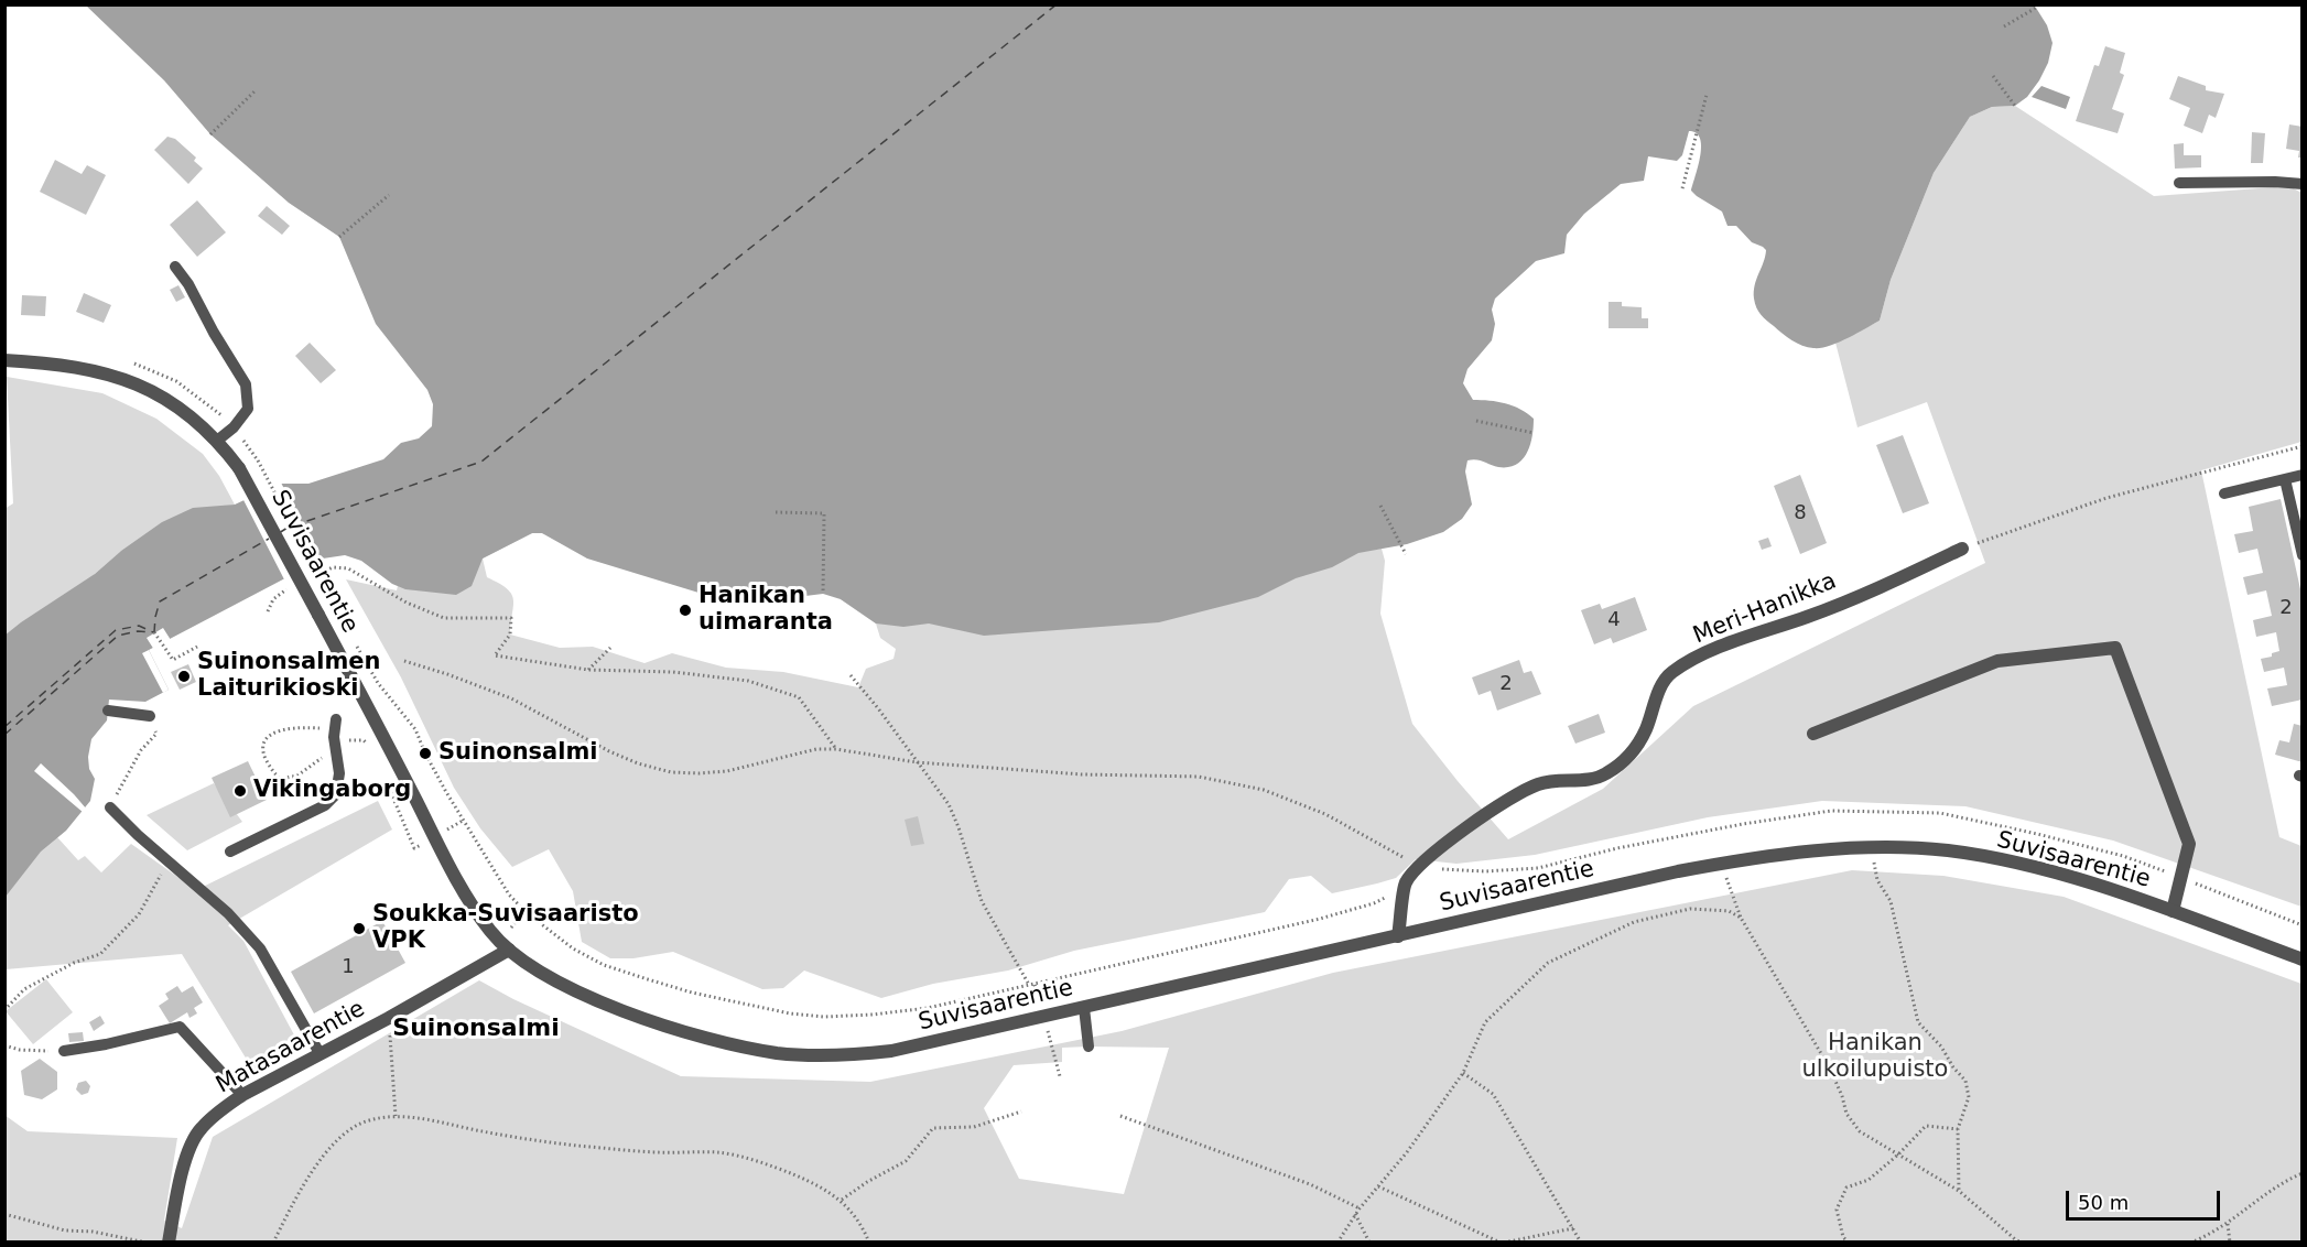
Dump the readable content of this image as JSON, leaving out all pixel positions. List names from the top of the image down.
{
  "streets": {
    "street": ["Suvisaarentie", "Meri-Hanikka", "Matasaarentie"]
  },
  "crossings": [
    ["Suvisaarentie", "Matasaarentie"]
  ],
  "districts": ["Suinonsalmi"],
  "parks": ["Hanikan ulkoilupuisto"],
  "places": [
    "Hanikan uimaranta",
    "Suinonsalmen Laiturikioski",
    "Suinonsalmi",
    "Vikingaborg",
    "Soukka-Suvisaaristo VPK"
  ],
  "house_numbers": [
    "8",
    "2",
    "4",
    "2",
    "1"
  ],
  "scale_bar": "50 m"
}
